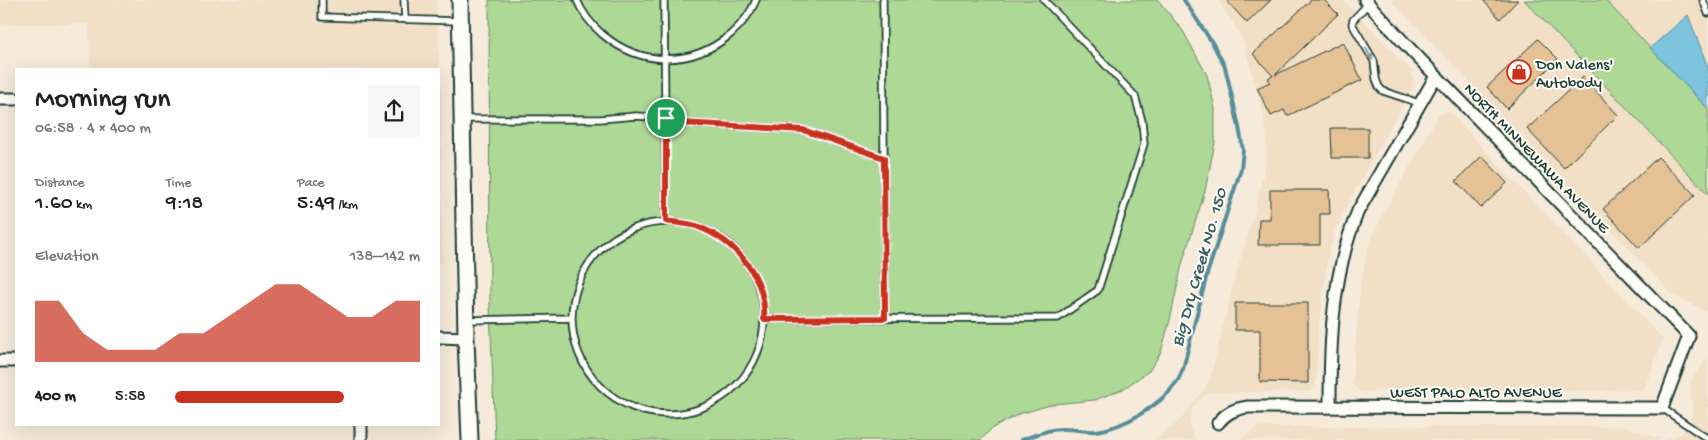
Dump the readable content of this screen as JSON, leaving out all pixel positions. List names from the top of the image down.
{
  "streets": {
    "street": ["NORTH MINNEWAWA AVENUE", "WEST PALO ALTO AVENUE"]
  },
  "crossings": [
    ["NORTH MINNEWAWA AVENUE", "WEST PALO ALTO AVENUE"]
  ],
  "water": ["Big Dry Creek No. 150"],
  "places": {
    "shop": ["Don Valens' Autobody"]
  },
  "page": {
    "heading": ["Morning run", "06:58 · 4 × 400 m"],
    "stats": [
      ["Distance", "1.60 km"],
      ["Time", "9:18"],
      ["Pace", "5:49 /km"]
    ],
    "chart": ["Elevation", "138–142 m"],
    "list": [
      {
        "name": "400 m",
        "note": "5:58"
      }
    ]
  }
}
